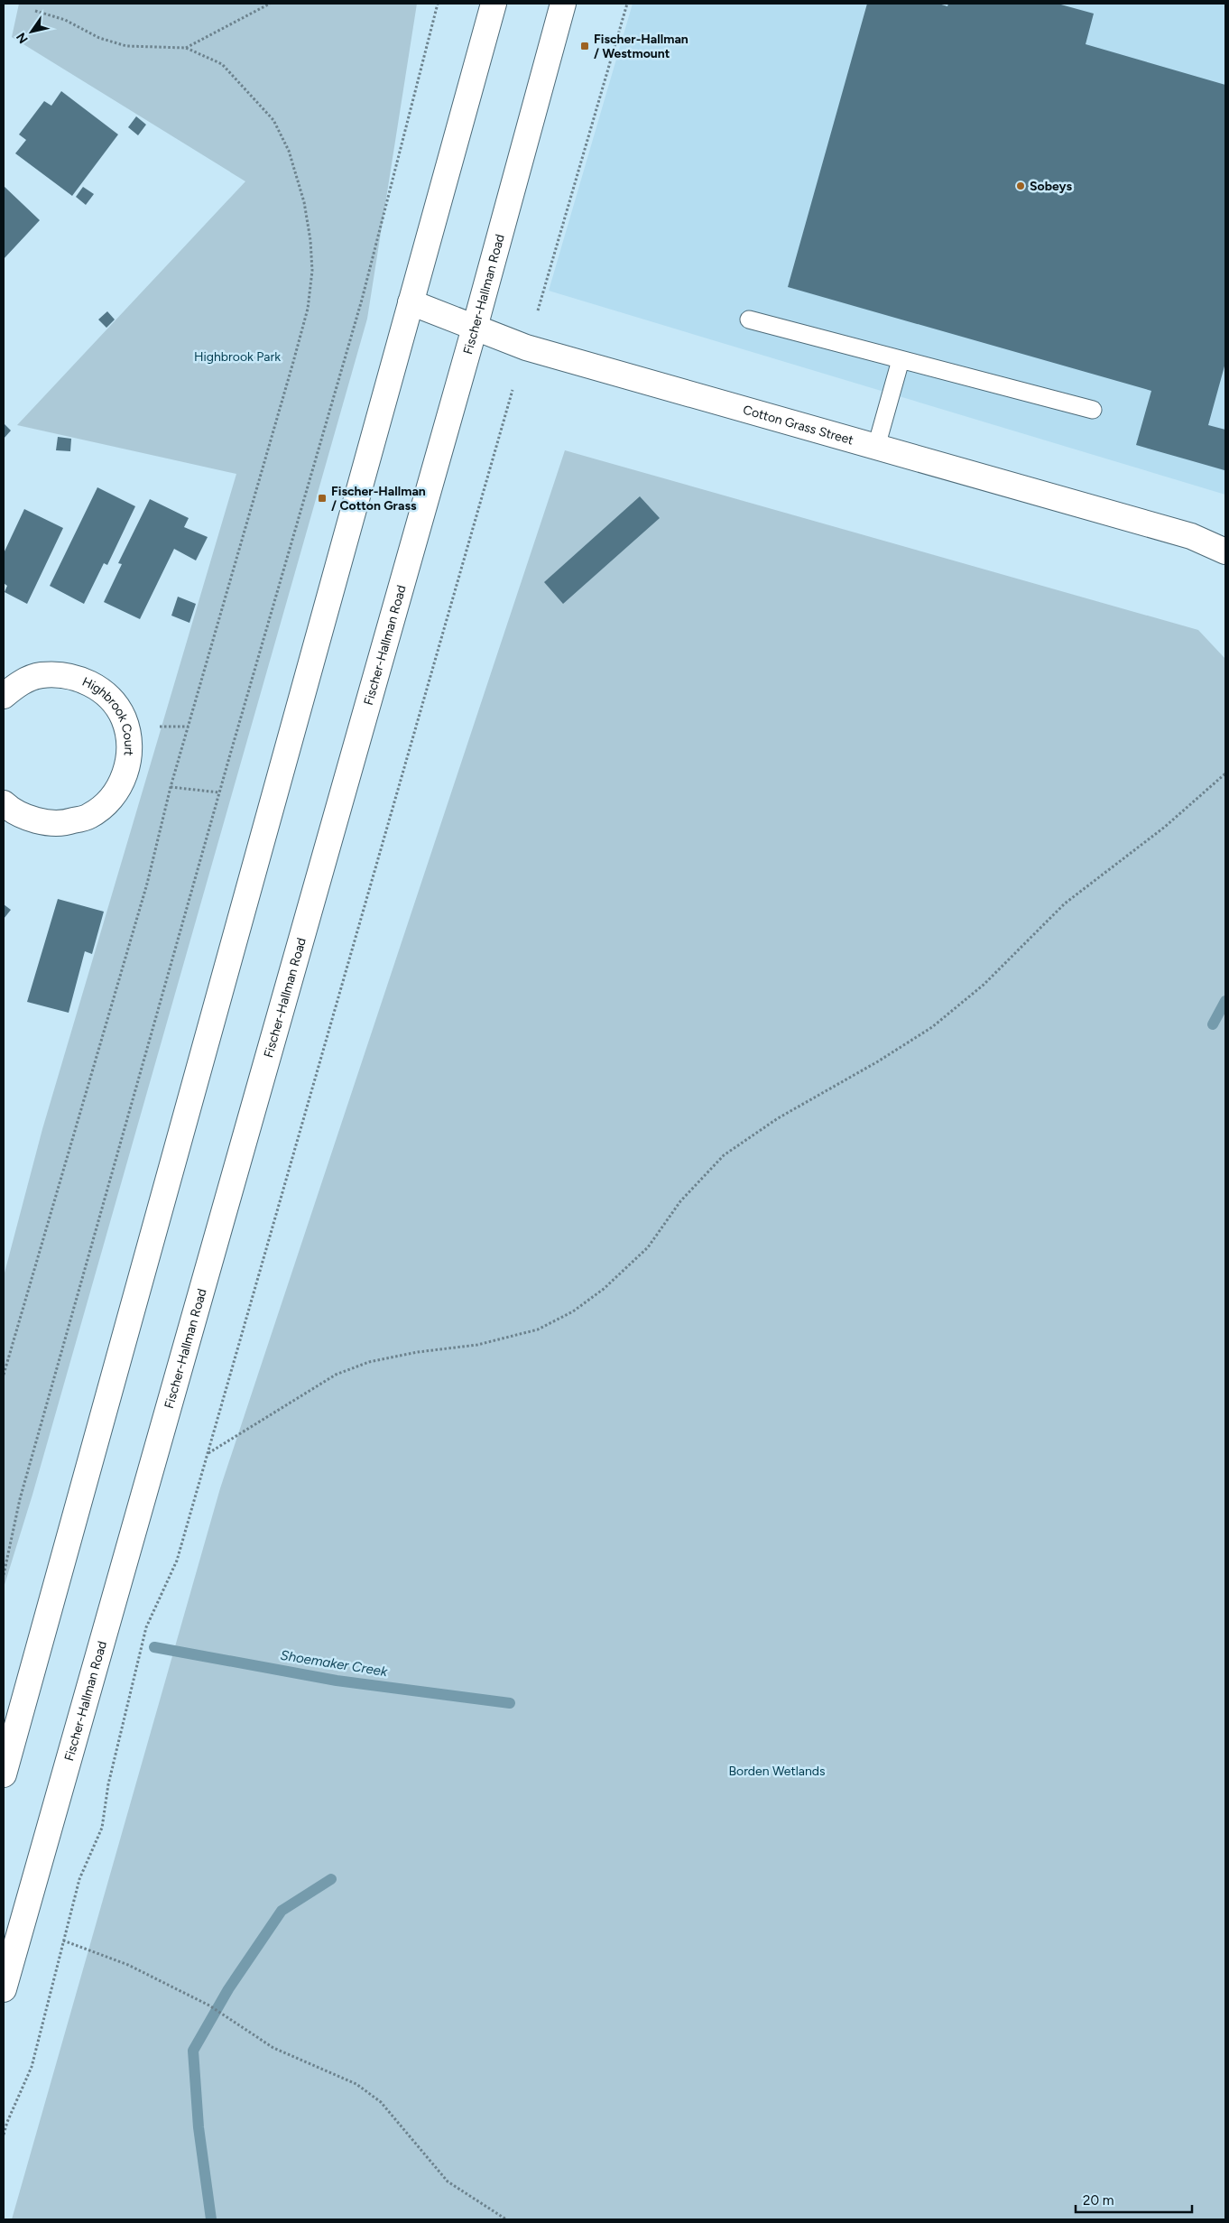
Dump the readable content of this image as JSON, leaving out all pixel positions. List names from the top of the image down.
{
  "streets": {
    "main road": ["Fischer-Hallman Road", "Cotton Grass Street", "Highbrook Court"]
  },
  "crossings": [
    ["Fischer-Hallman Road", "Cotton Grass Street"]
  ],
  "water": ["Shoemaker Creek"],
  "parks": ["Highbrook Park", "Borden Wetlands"],
  "places": {
    "transit": ["Fischer-Hallman / Westmount", "Fischer-Hallman / Cotton Grass"],
    "other": ["Sobeys"]
  },
  "scale_bar": "20 m",
  "north": "bottom left"
}
